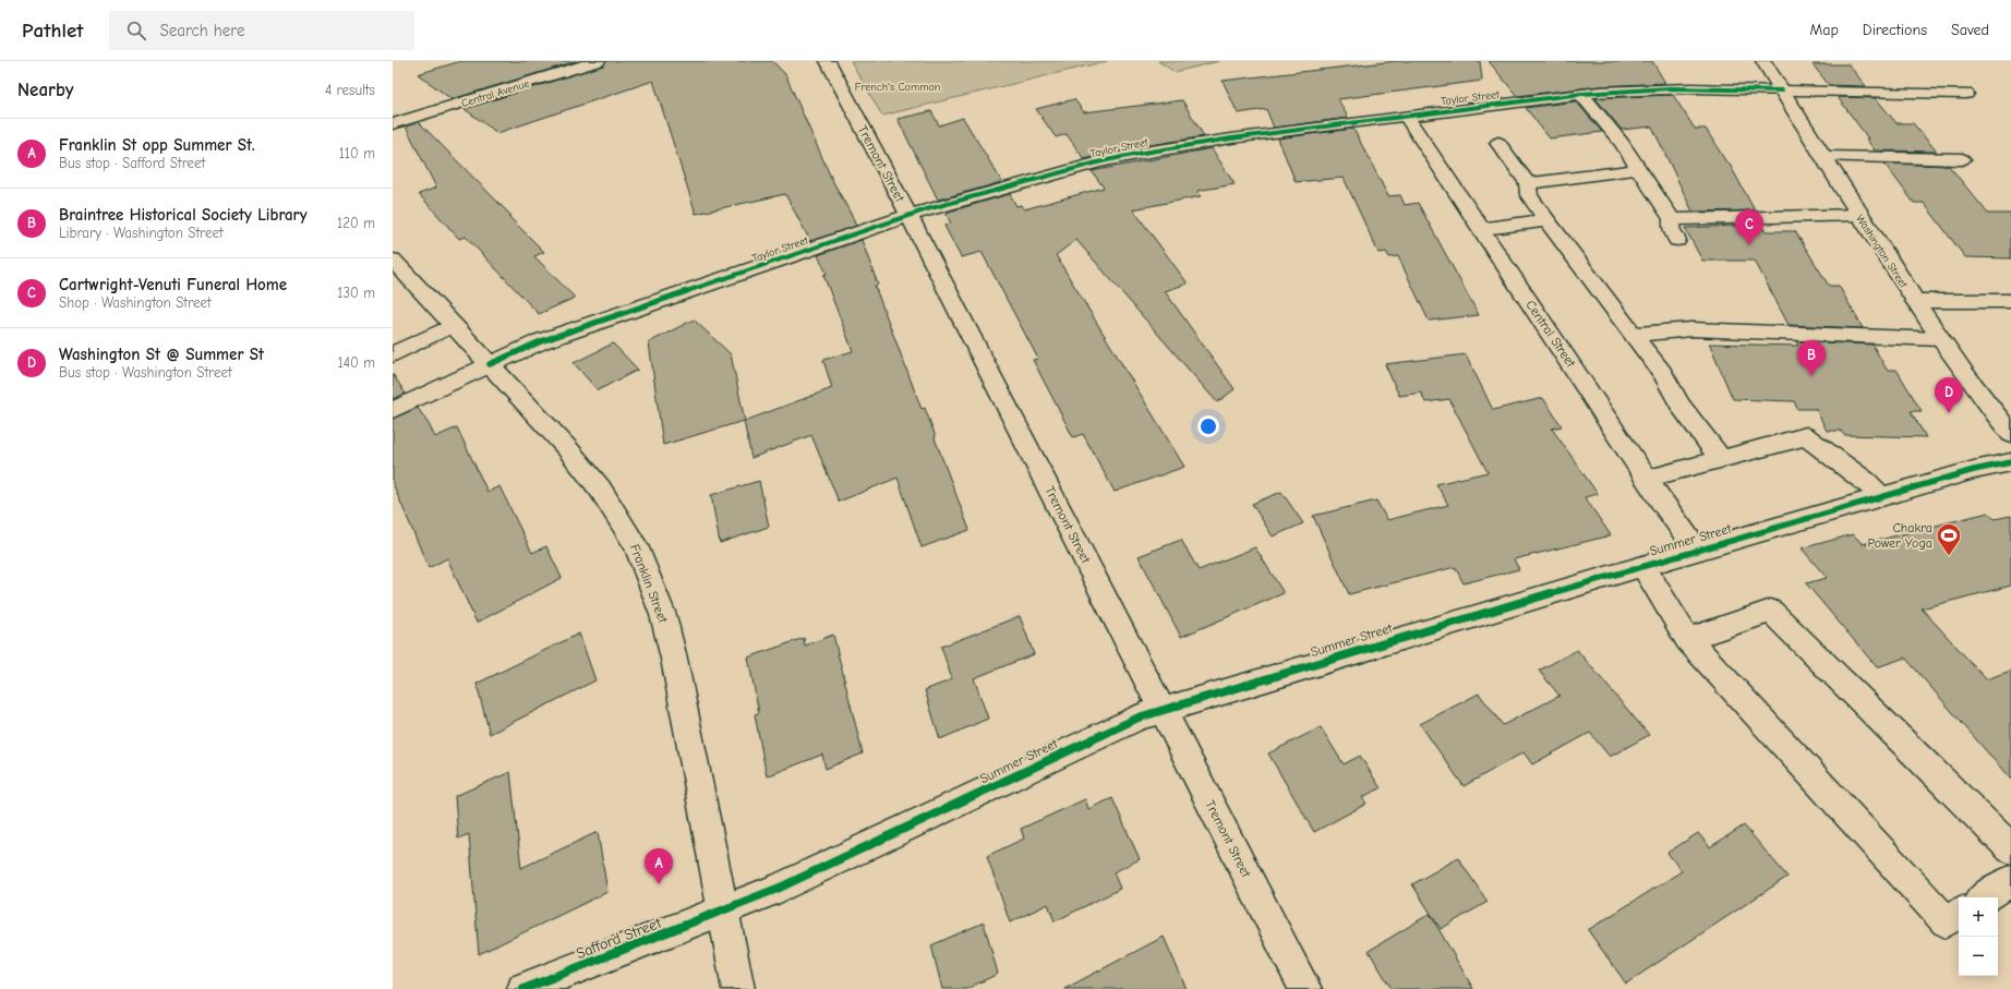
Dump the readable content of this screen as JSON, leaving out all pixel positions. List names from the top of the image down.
{
  "streets": {
    "street": [
      "Central Avenue",
      "Taylor Street",
      "Tremont Street",
      "Washington Street",
      "Central Street",
      "Summer Street",
      "Franklin Street",
      "Safford Street"
    ]
  },
  "crossings": [
    ["Taylor Street", "Tremont Street"],
    ["Taylor Street", "Washington Street"],
    ["Taylor Street", "Central Street"],
    ["Taylor Street", "Franklin Street"],
    ["Tremont Street", "Summer Street"],
    ["Central Street", "Summer Street"],
    ["Summer Street", "Franklin Street"],
    ["Summer Street", "Safford Street"],
    ["Franklin Street", "Safford Street"]
  ],
  "parks": ["French's Common"],
  "places": {
    "sports": ["Chakra Power Yoga"]
  },
  "page": {
    "header": "Pathlet",
    "search": "Search here",
    "nav": ["Map", "Directions", "Saved"],
    "heading": ["Nearby", "4 results"],
    "list": [
      {
        "mark": "A",
        "name": "Franklin St opp Summer St.",
        "note": "Bus stop · Safford Street",
        "value": "110 m"
      },
      {
        "mark": "B",
        "name": "Braintree Historical Society Library",
        "note": "Library · Washington Street",
        "value": "120 m"
      },
      {
        "mark": "C",
        "name": "Cartwright-Venuti Funeral Home",
        "note": "Shop · Washington Street",
        "value": "130 m"
      },
      {
        "mark": "D",
        "name": "Washington St @ Summer St",
        "note": "Bus stop · Washington Street",
        "value": "140 m"
      }
    ],
    "pins": [
      "C",
      "B",
      "D",
      "A"
    ],
    "map_buttons": ["+", "−"]
  }
}
